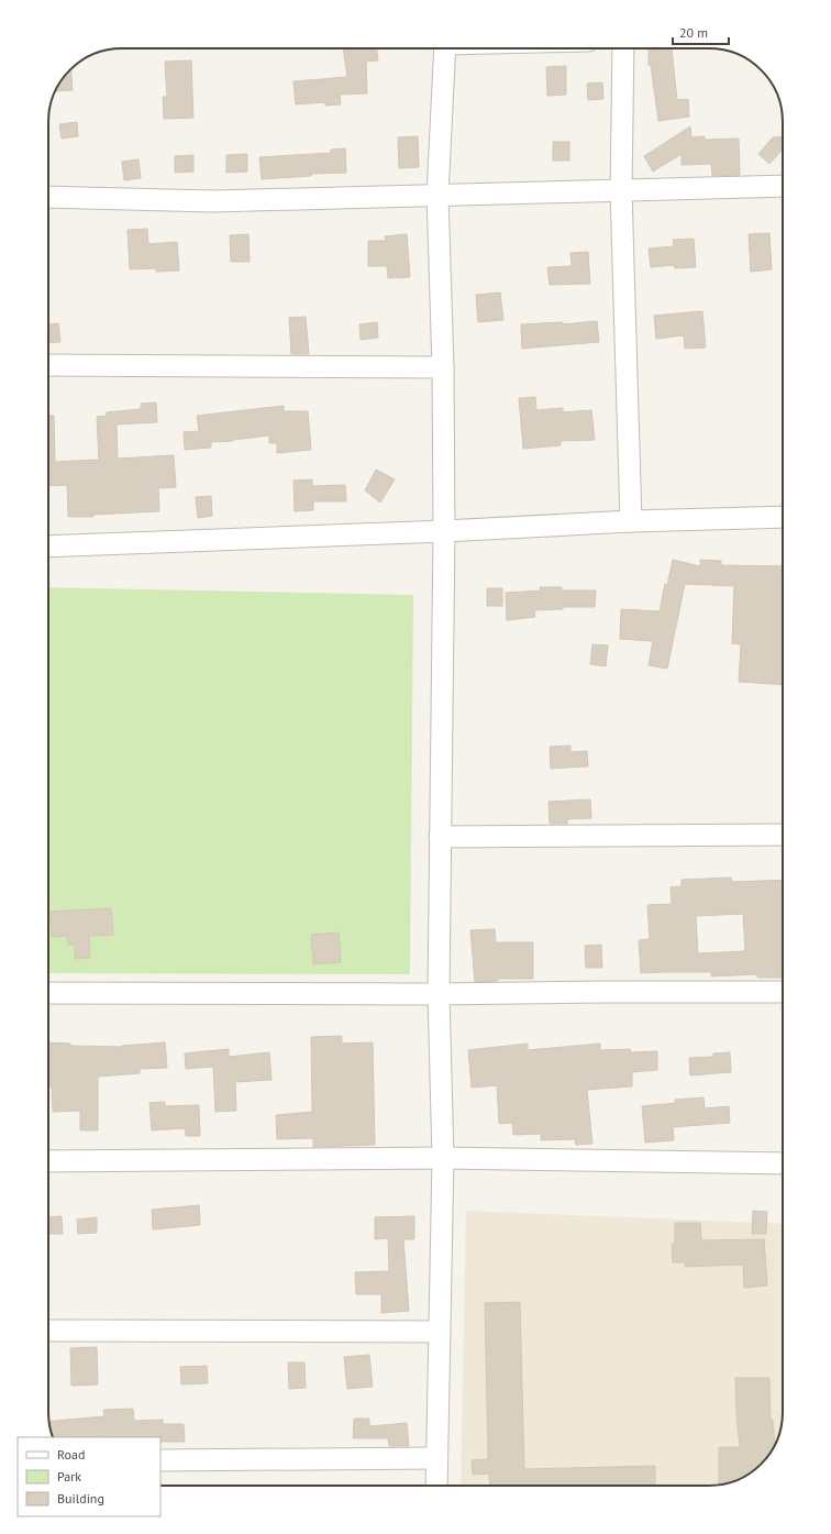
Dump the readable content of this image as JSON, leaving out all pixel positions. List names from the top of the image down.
{
  "legend": ["Road", "Park", "Building"],
  "scale_bar": "20 m"
}
